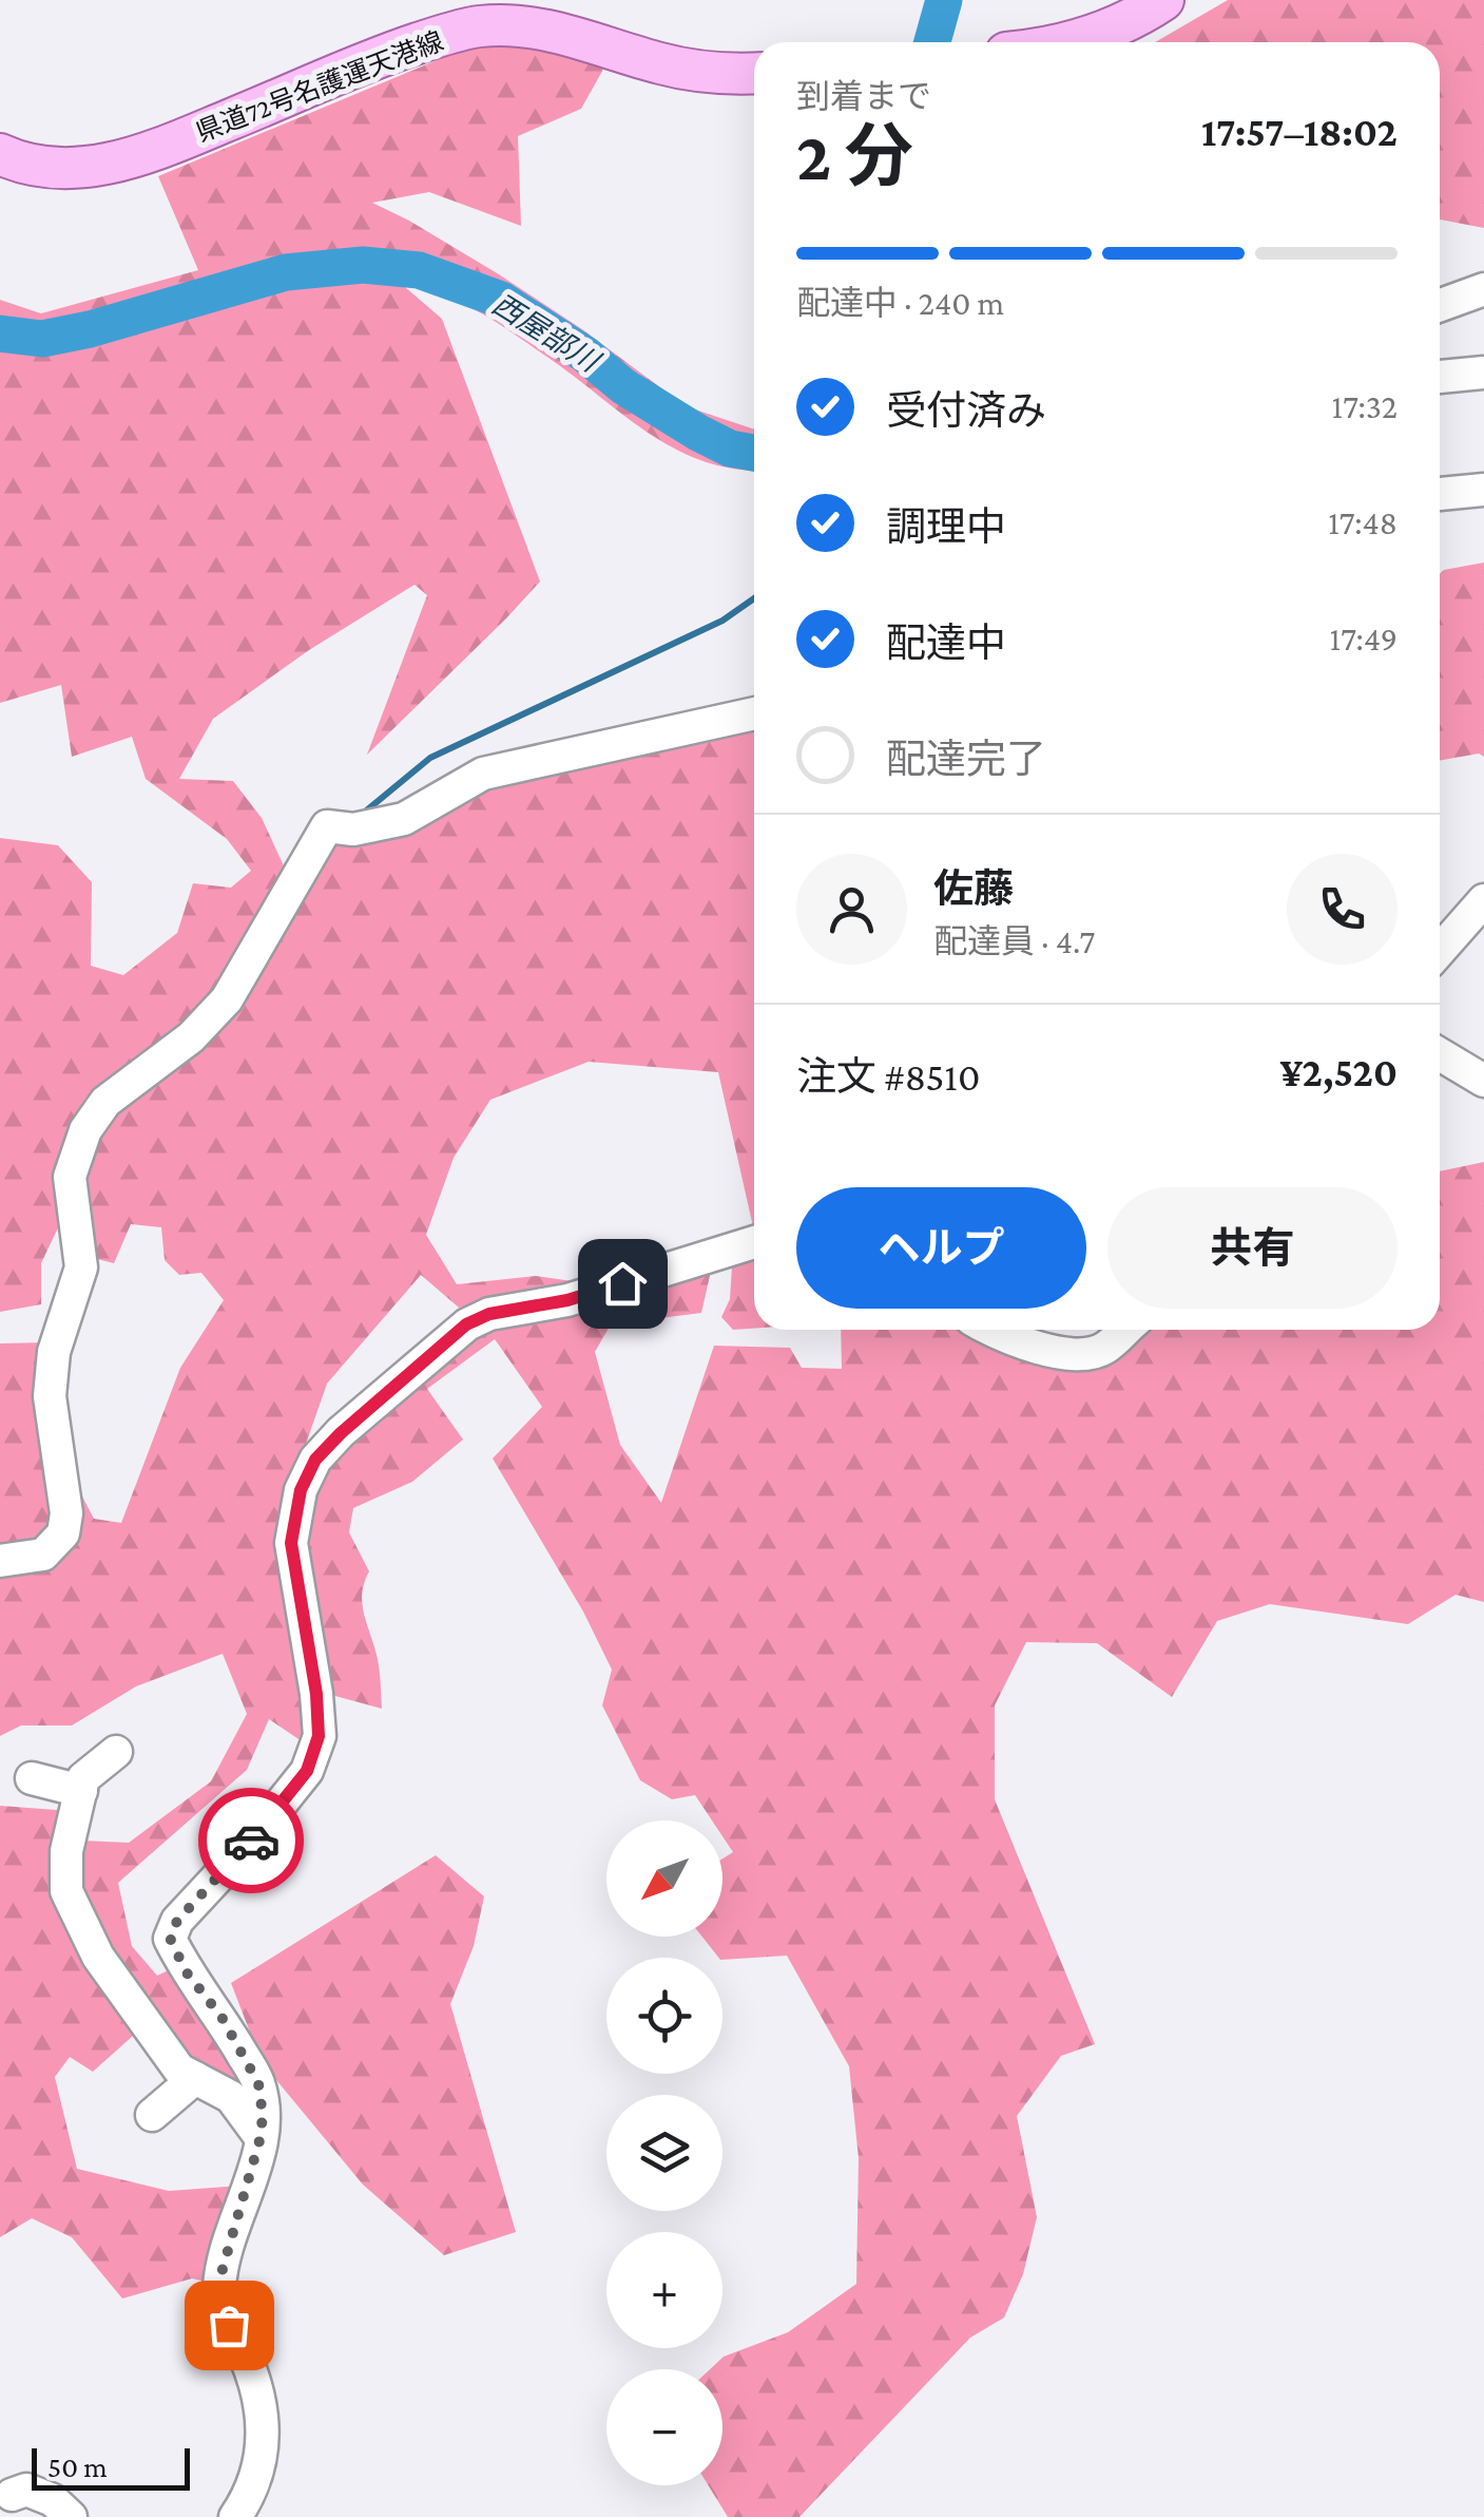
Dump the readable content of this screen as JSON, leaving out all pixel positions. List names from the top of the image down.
{
  "streets": {
    "main road": ["県道72号名護運天港線"]
  },
  "water": ["西屋部川"],
  "scale_bar": "50 m",
  "north": "bottom left",
  "page": {
    "heading": ["2 分", "到着まで", "17:57–18:02"],
    "panel": [
      "佐藤",
      "配達員 · 4.7",
      "注文 #8510",
      "¥2,520"
    ],
    "bar": "配達中 · 240 m",
    "list": [
      ["受付済み", "17:32"],
      ["調理中", "17:48"],
      ["配達中", "17:49"],
      "配達完了"
    ],
    "buttons": ["ヘルプ", "共有"],
    "map_buttons": ["+", "−"],
    "scale": "50 m"
  }
}
